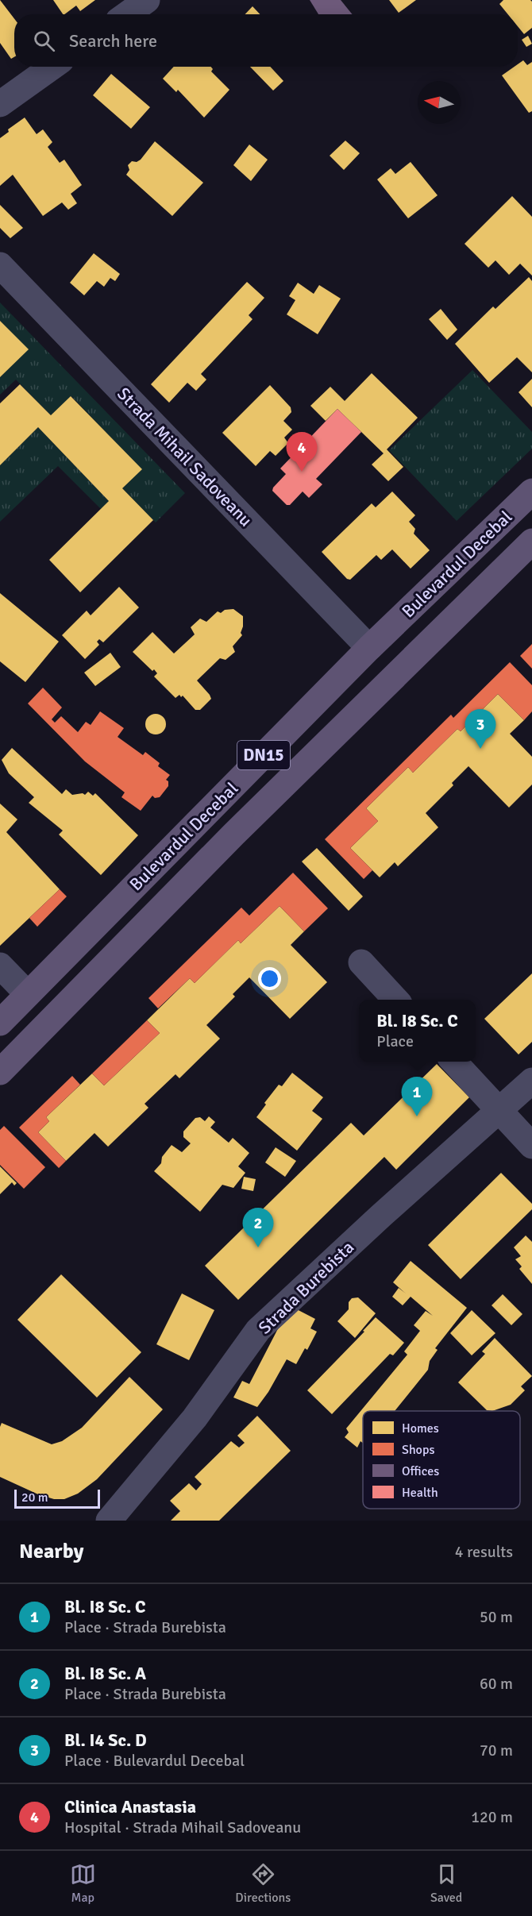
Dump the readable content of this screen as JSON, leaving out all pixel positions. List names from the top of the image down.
{
  "streets": {
    "main road": ["Bulevardul Decebal", "DN15"],
    "street": ["Strada Mihail Sadoveanu", "Strada Burebista"]
  },
  "crossings": [
    ["Strada Mihail Sadoveanu", "Bulevardul Decebal"]
  ],
  "legend": [
    "Homes",
    "Shops",
    "Offices",
    "Health"
  ],
  "scale_bar": "20 m",
  "north": "left",
  "page": {
    "search": "Search here",
    "pins": [
      "4",
      "3",
      "1",
      "2"
    ],
    "popup": ["Bl. I8 Sc. C", "Place"],
    "scale": "20 m",
    "heading": ["Nearby", "4 results"],
    "list": [
      {
        "mark": "1",
        "name": "Bl. I8 Sc. C",
        "note": "Place · Strada Burebista",
        "value": "50 m"
      },
      {
        "mark": "2",
        "name": "Bl. I8 Sc. A",
        "note": "Place · Strada Burebista",
        "value": "60 m"
      },
      {
        "mark": "3",
        "name": "Bl. I4 Sc. D",
        "note": "Place · Bulevardul Decebal",
        "value": "70 m"
      },
      {
        "mark": "4",
        "name": "Clinica Anastasia",
        "note": "Hospital · Strada Mihail Sadoveanu",
        "value": "120 m"
      }
    ],
    "nav": ["Map", "Directions", "Saved"]
  }
}
